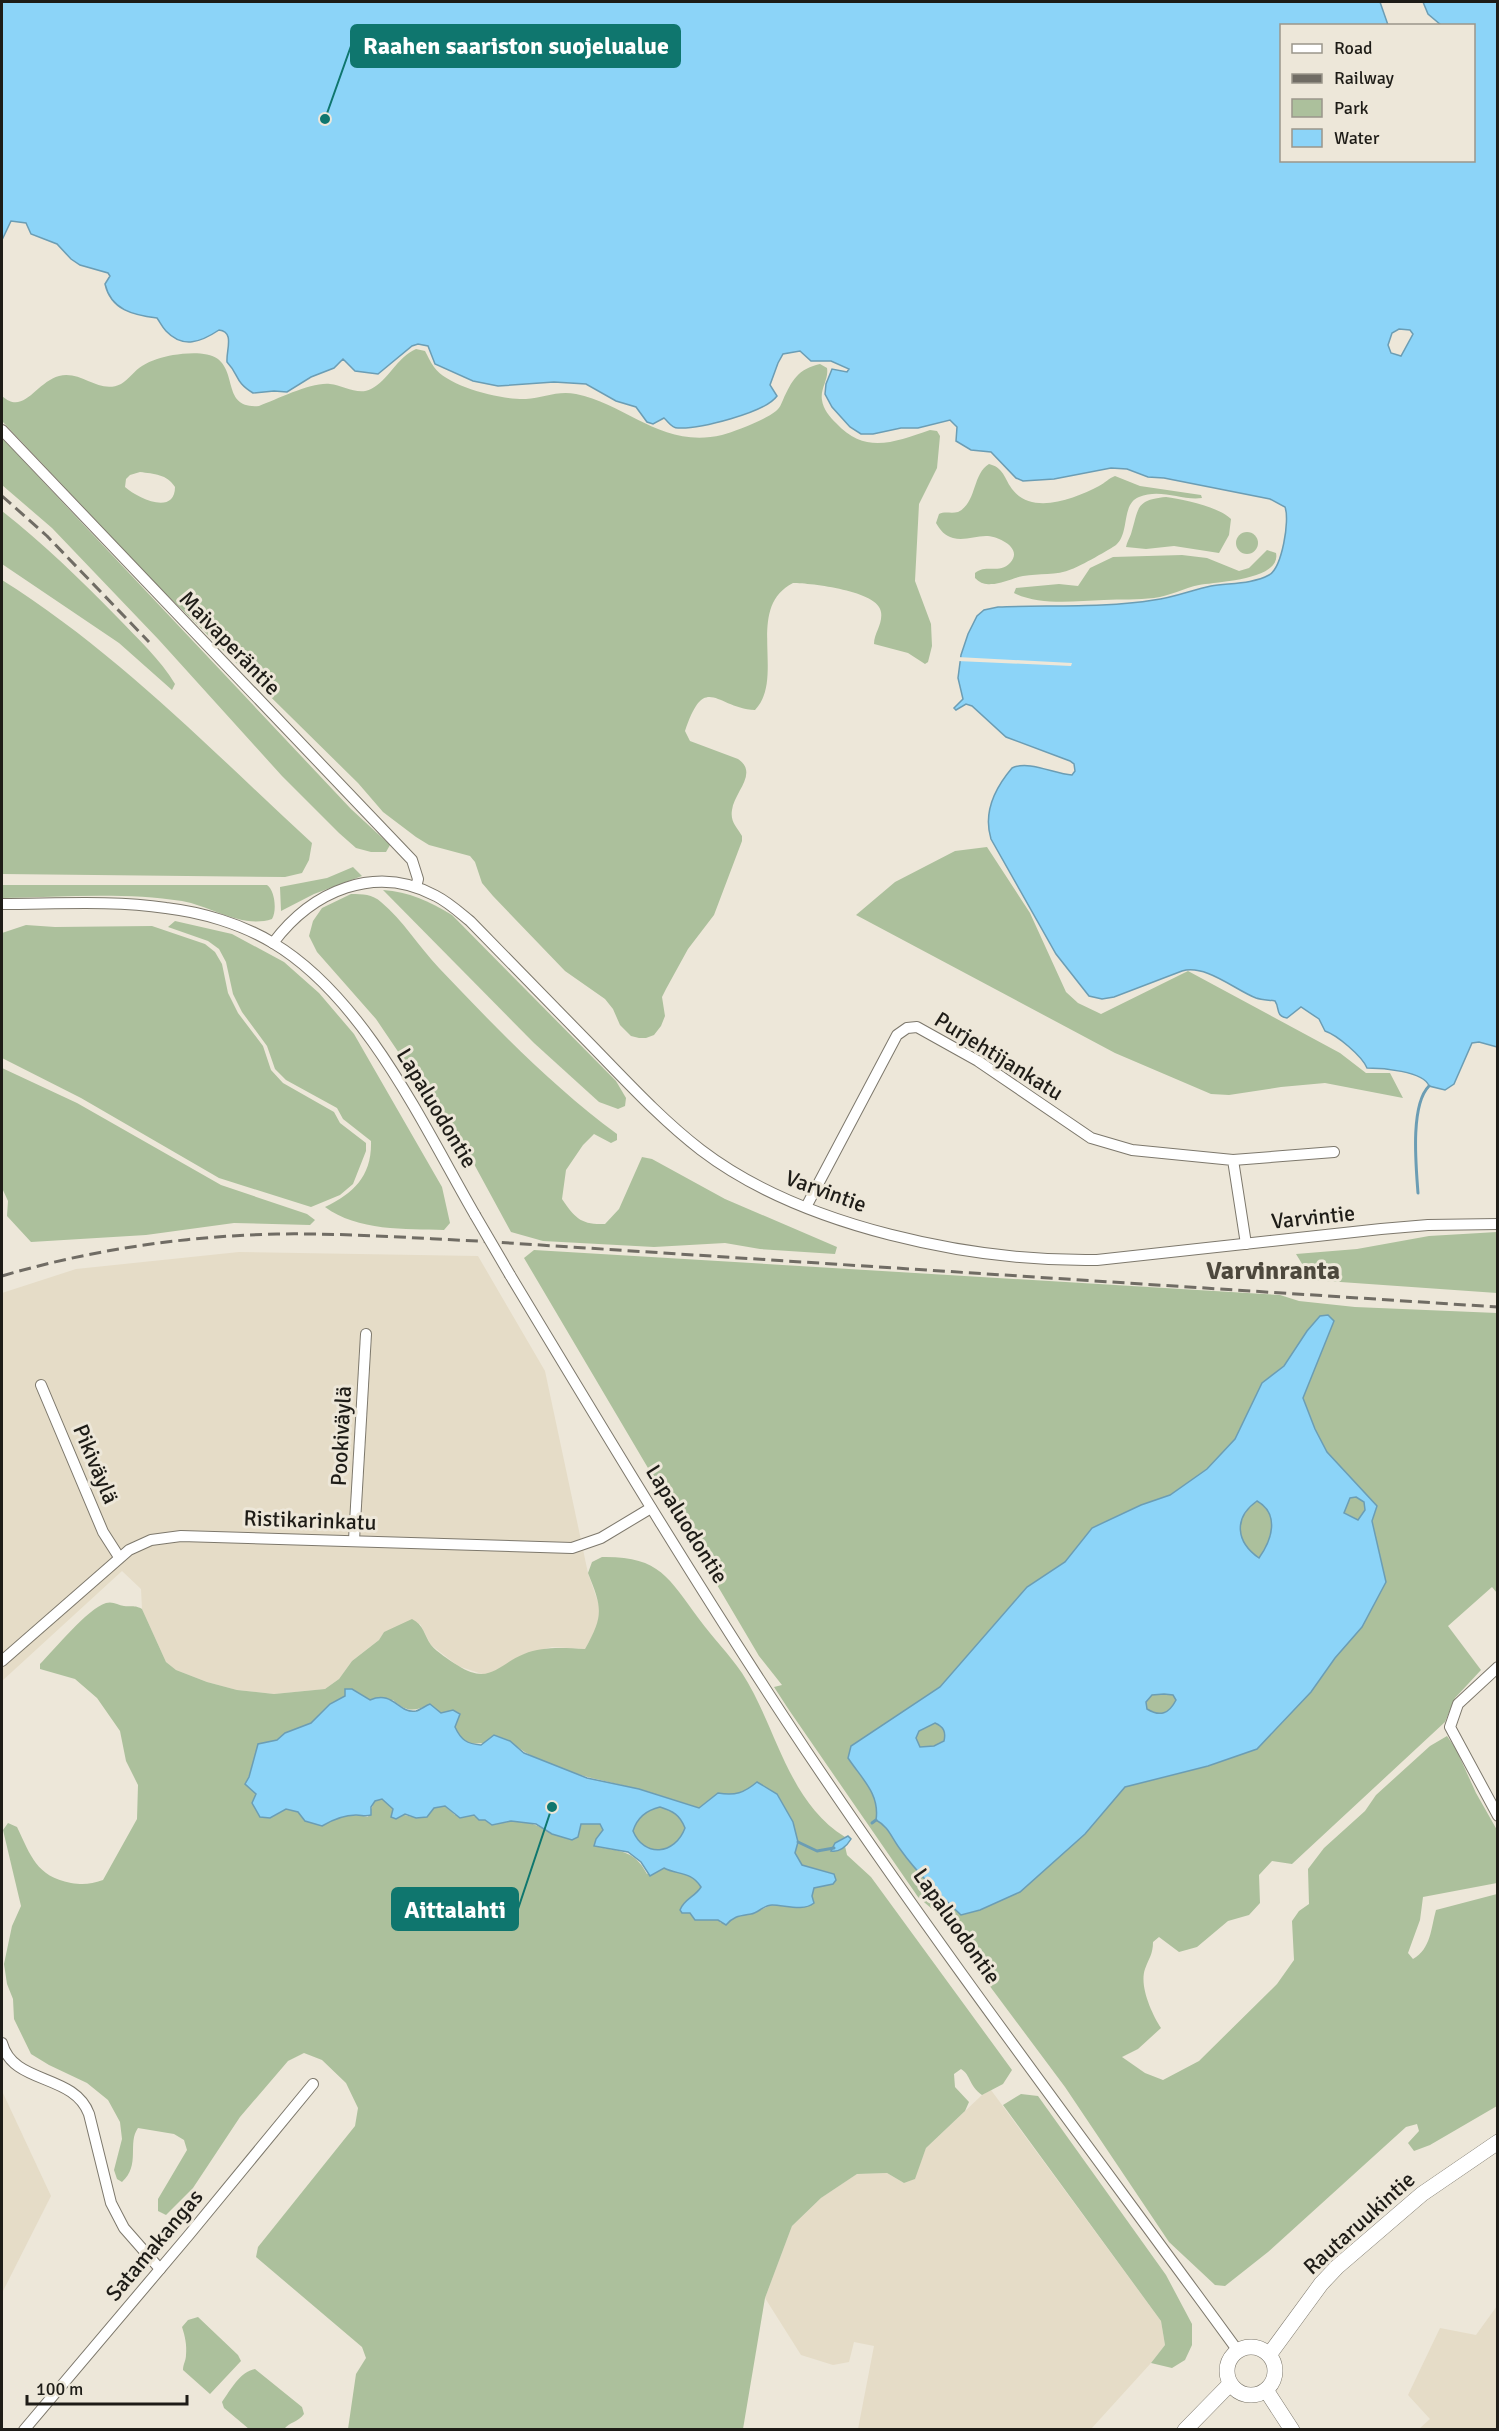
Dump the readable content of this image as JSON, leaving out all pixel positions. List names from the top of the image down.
{
  "streets": {
    "main road": ["Rautaruukintie"],
    "street": [
      "Maivaperäntie",
      "Purjehtijankatu",
      "Lapaluodontie",
      "Varvintie",
      "Pookiväylä",
      "Pikiväylä",
      "Ristikarinkatu",
      "Satamakangas"
    ]
  },
  "crossings": [
    ["Maivaperäntie", "Varvintie"],
    ["Purjehtijankatu", "Varvintie"],
    ["Lapaluodontie", "Varvintie"],
    ["Lapaluodontie", "Ristikarinkatu"],
    ["Lapaluodontie", "Rautaruukintie"],
    ["Pookiväylä", "Ristikarinkatu"],
    ["Pikiväylä", "Ristikarinkatu"]
  ],
  "districts": ["Varvinranta"],
  "places": ["Raahen saariston suojelualue", "Aittalahti"],
  "legend": [
    "Road",
    "Railway",
    "Park",
    "Water"
  ],
  "scale_bar": "100 m"
}
